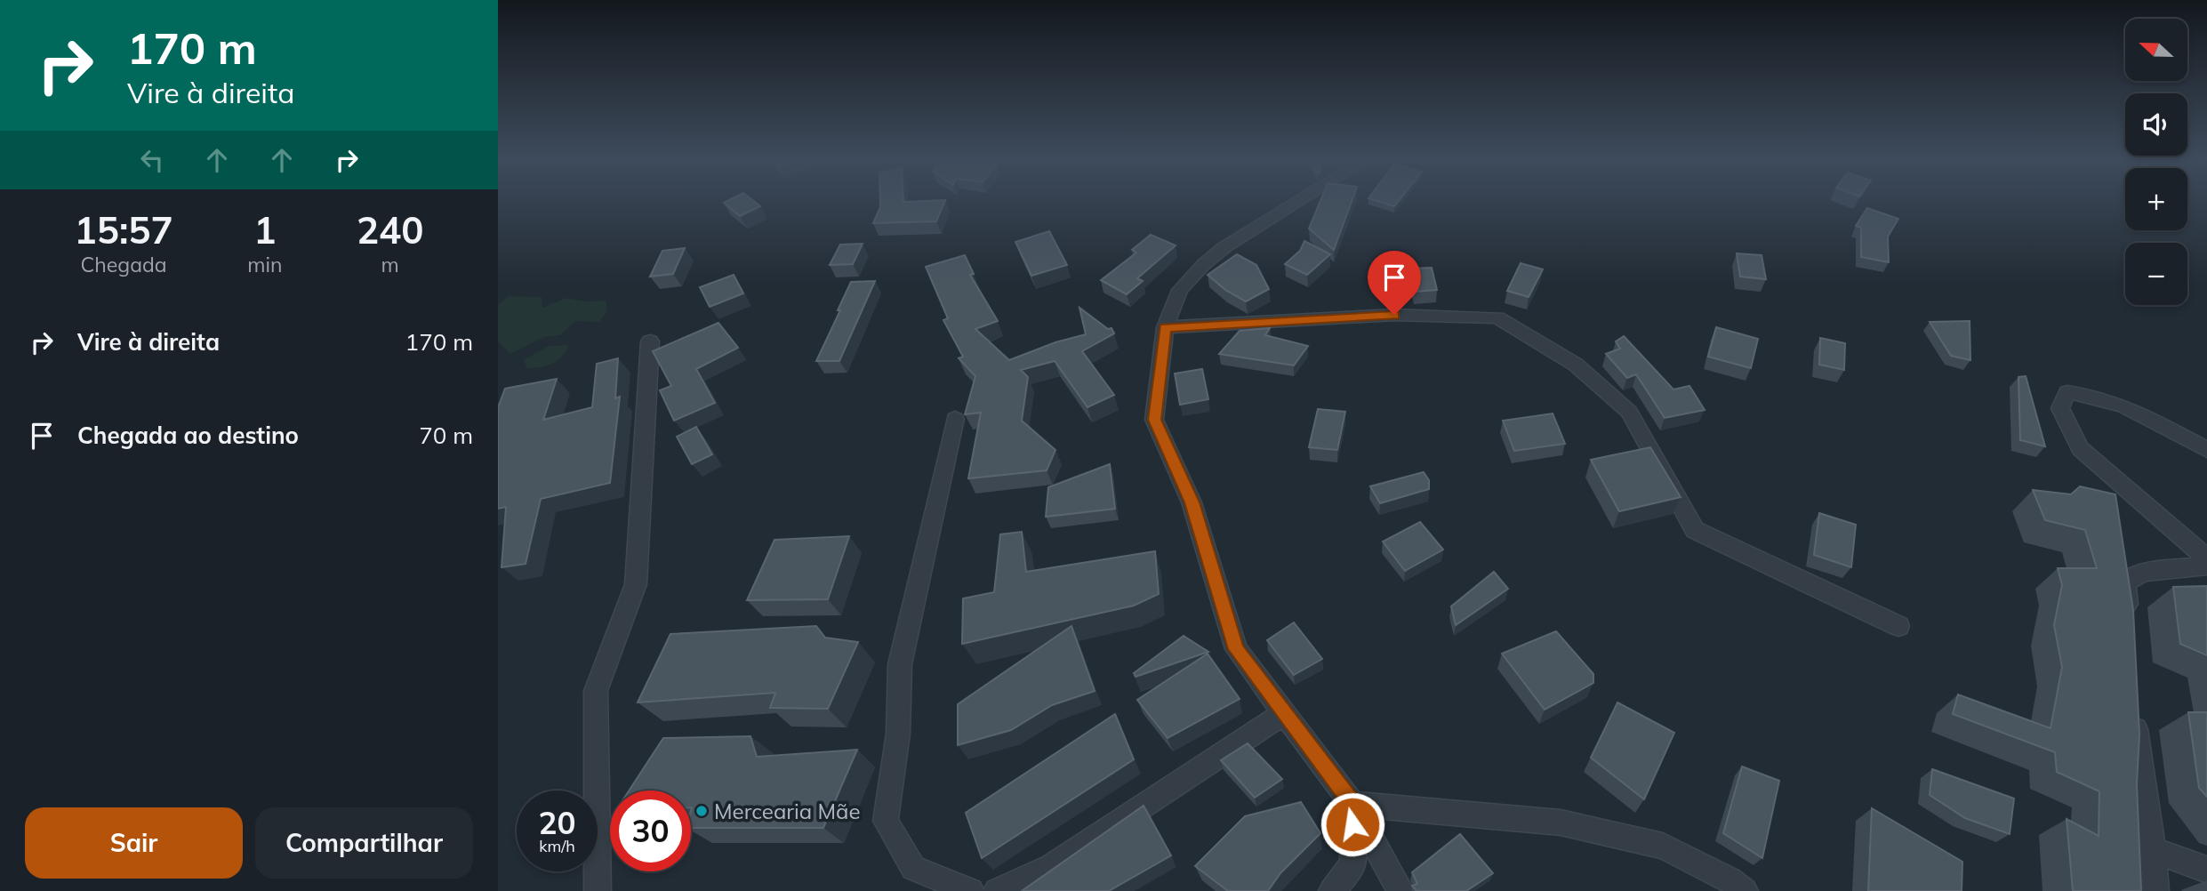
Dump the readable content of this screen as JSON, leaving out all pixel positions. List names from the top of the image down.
{
  "places": ["Mercearia Mãe"],
  "north": "left",
  "page": {
    "turn": ["170 m", "Vire à direita"],
    "map_buttons": ["+", "−"],
    "eta": [
      "15:57",
      "Chegada",
      "1",
      "min",
      "240",
      "m"
    ],
    "list": [
      {
        "name": "Vire à direita",
        "value": "170 m"
      },
      {
        "name": "Chegada ao destino",
        "value": "70 m"
      }
    ],
    "speed": "20 km/h",
    "limit": "30",
    "buttons": ["Sair", "Compartilhar"]
  }
}
